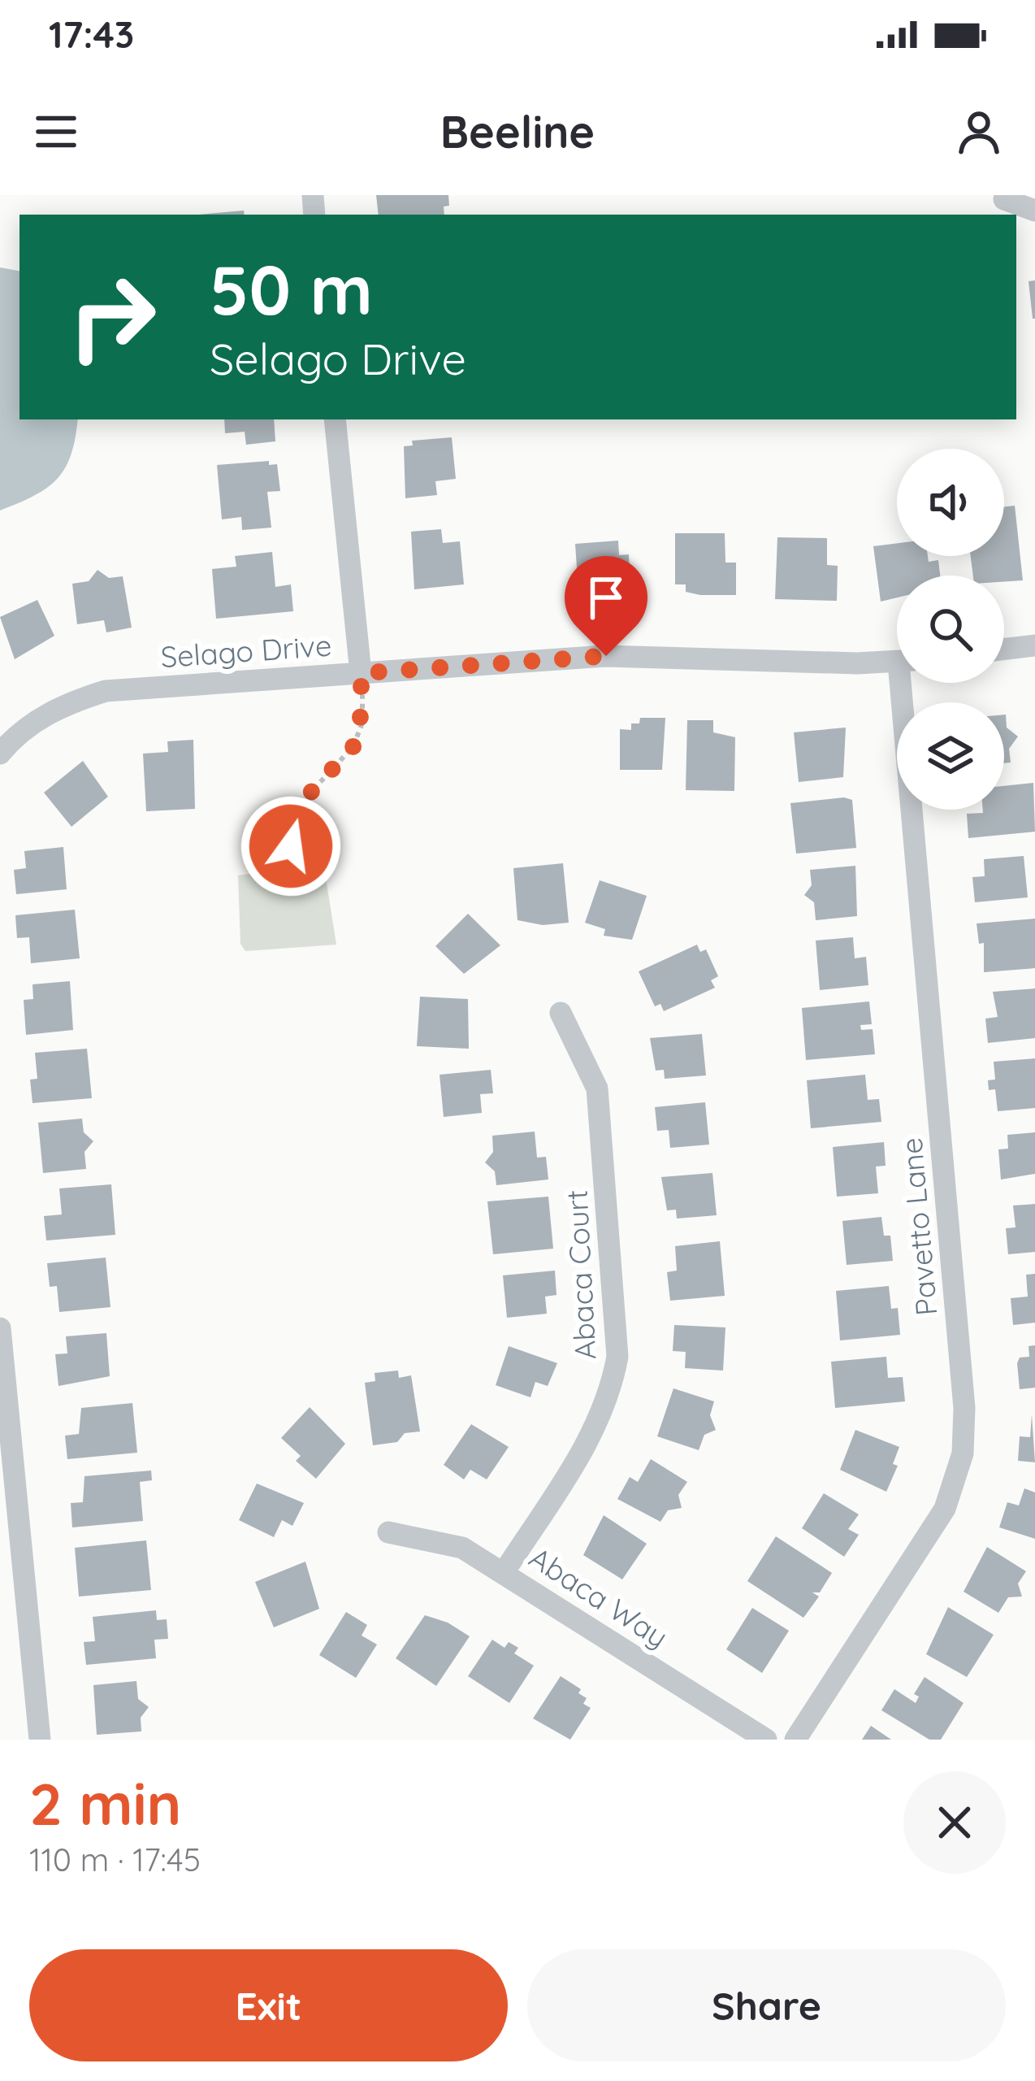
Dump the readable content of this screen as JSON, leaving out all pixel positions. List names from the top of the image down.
{
  "streets": {
    "street": [
      "Selago Drive",
      "Pavetto Lane",
      "Abaca Court",
      "Abaca Way"
    ]
  },
  "crossings": [
    ["Abaca Court", "Abaca Way"]
  ],
  "page": {
    "status": "17:43",
    "header": "Beeline",
    "turn": ["50 m", "Selago Drive"],
    "heading": ["2 min", "110 m · 17:45"],
    "buttons": ["Exit", "Share"]
  }
}
